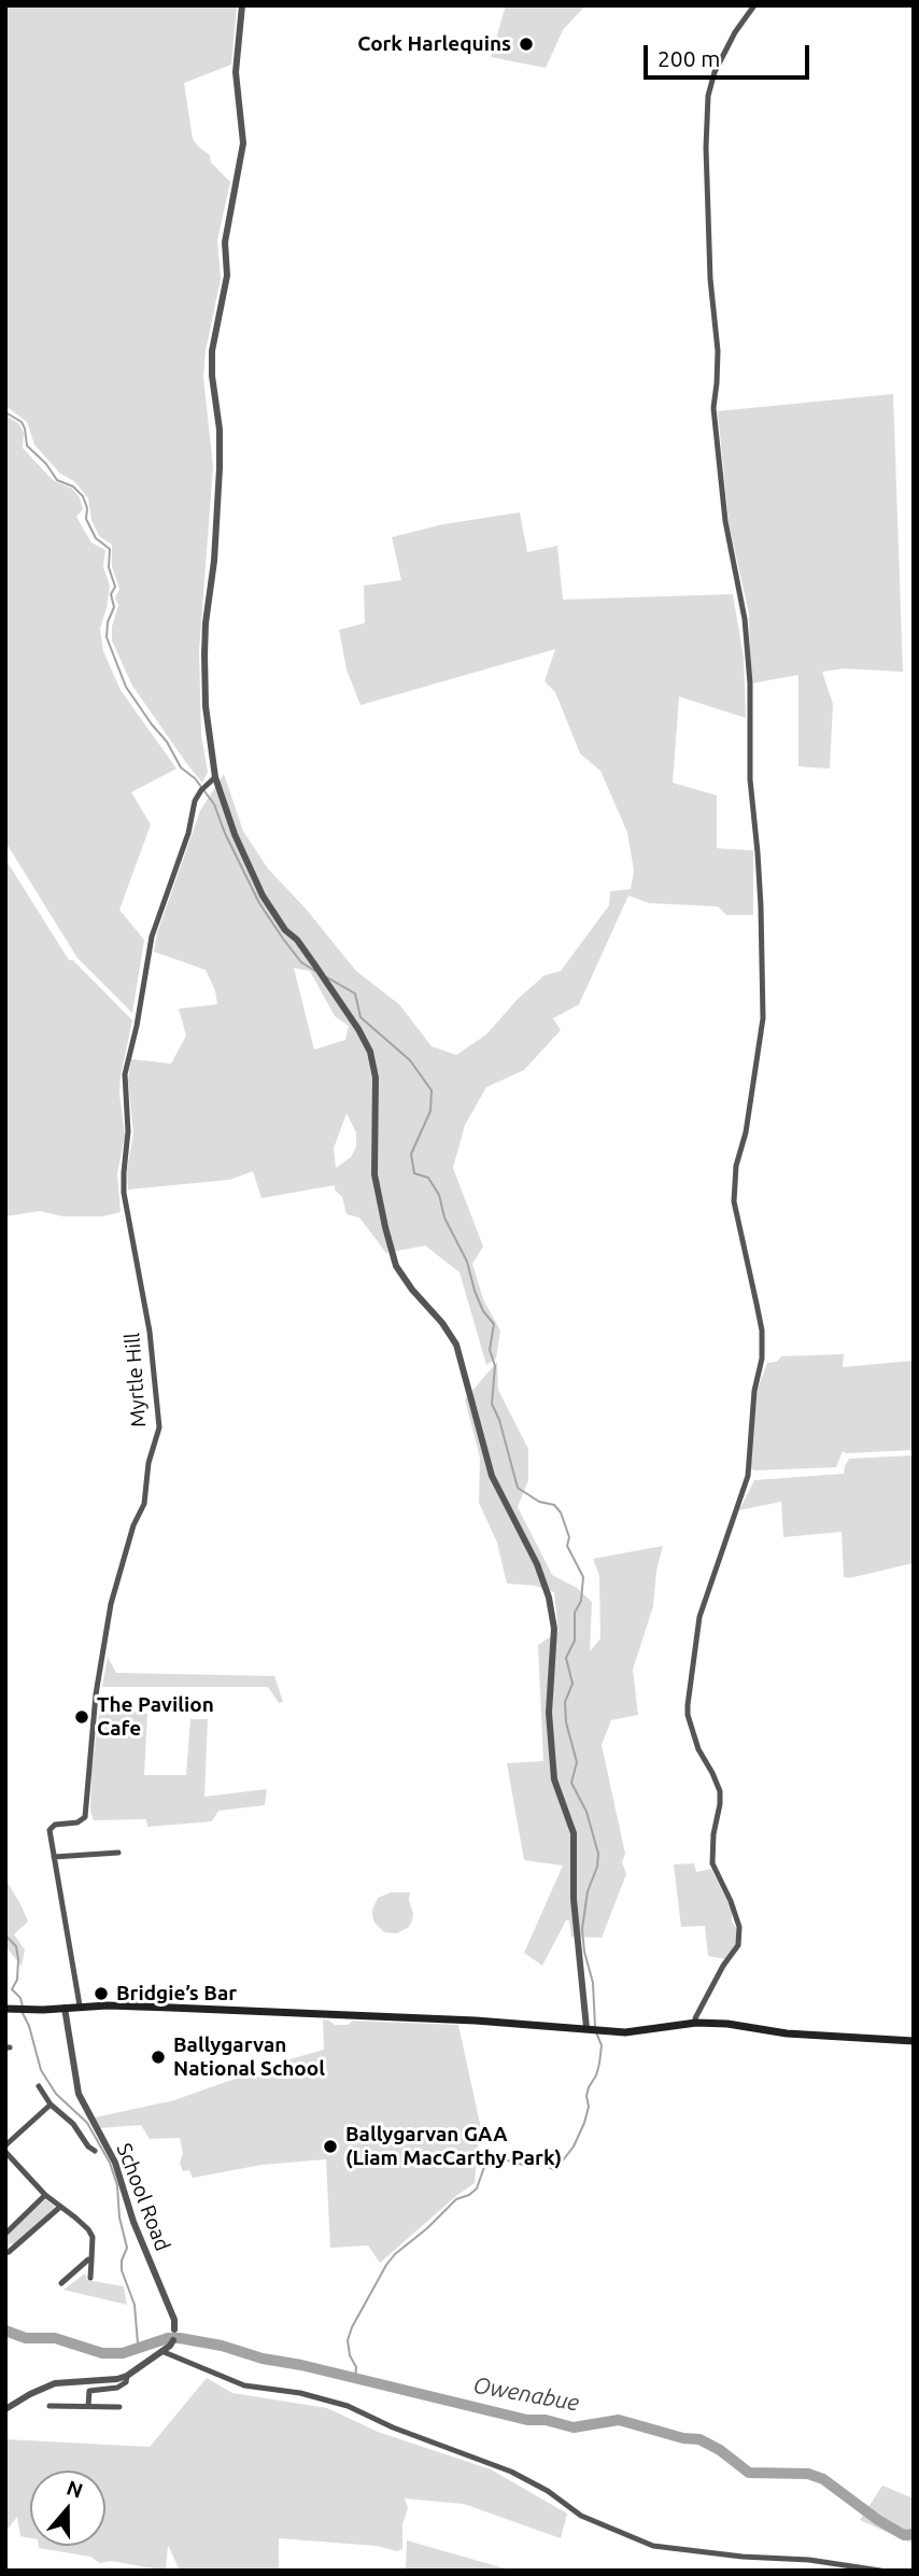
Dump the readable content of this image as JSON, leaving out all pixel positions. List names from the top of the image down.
{
  "streets": {
    "street": ["Myrtle Hill", "School Road"]
  },
  "water": ["Owenabue"],
  "places": [
    "Cork Harlequins",
    "The Pavilion Cafe",
    "Bridgie’s Bar",
    "Ballygarvan National School",
    "Ballygarvan GAA (Liam MacCarthy Park)"
  ],
  "scale_bar": "200 m",
  "north": "top"
}
